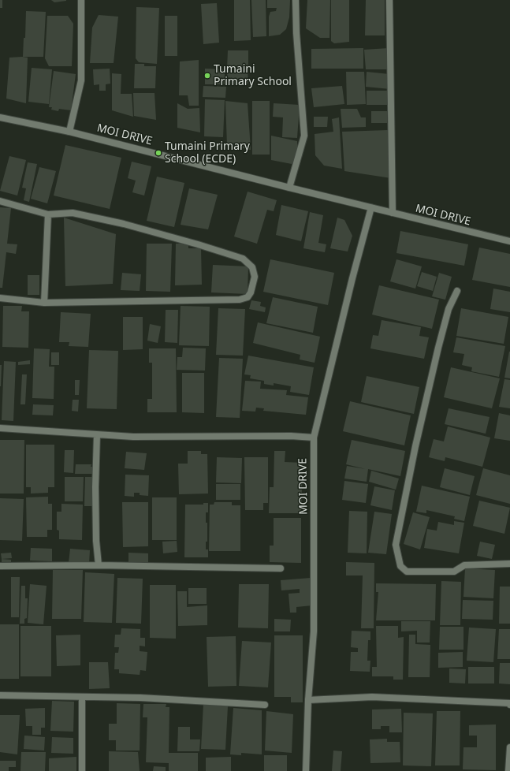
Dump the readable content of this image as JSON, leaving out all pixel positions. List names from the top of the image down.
{
  "streets": {
    "street": ["MOI DRIVE"]
  },
  "places": ["Tumaini Primary School", "Tumaini Primary School (ECDE)"]
}
